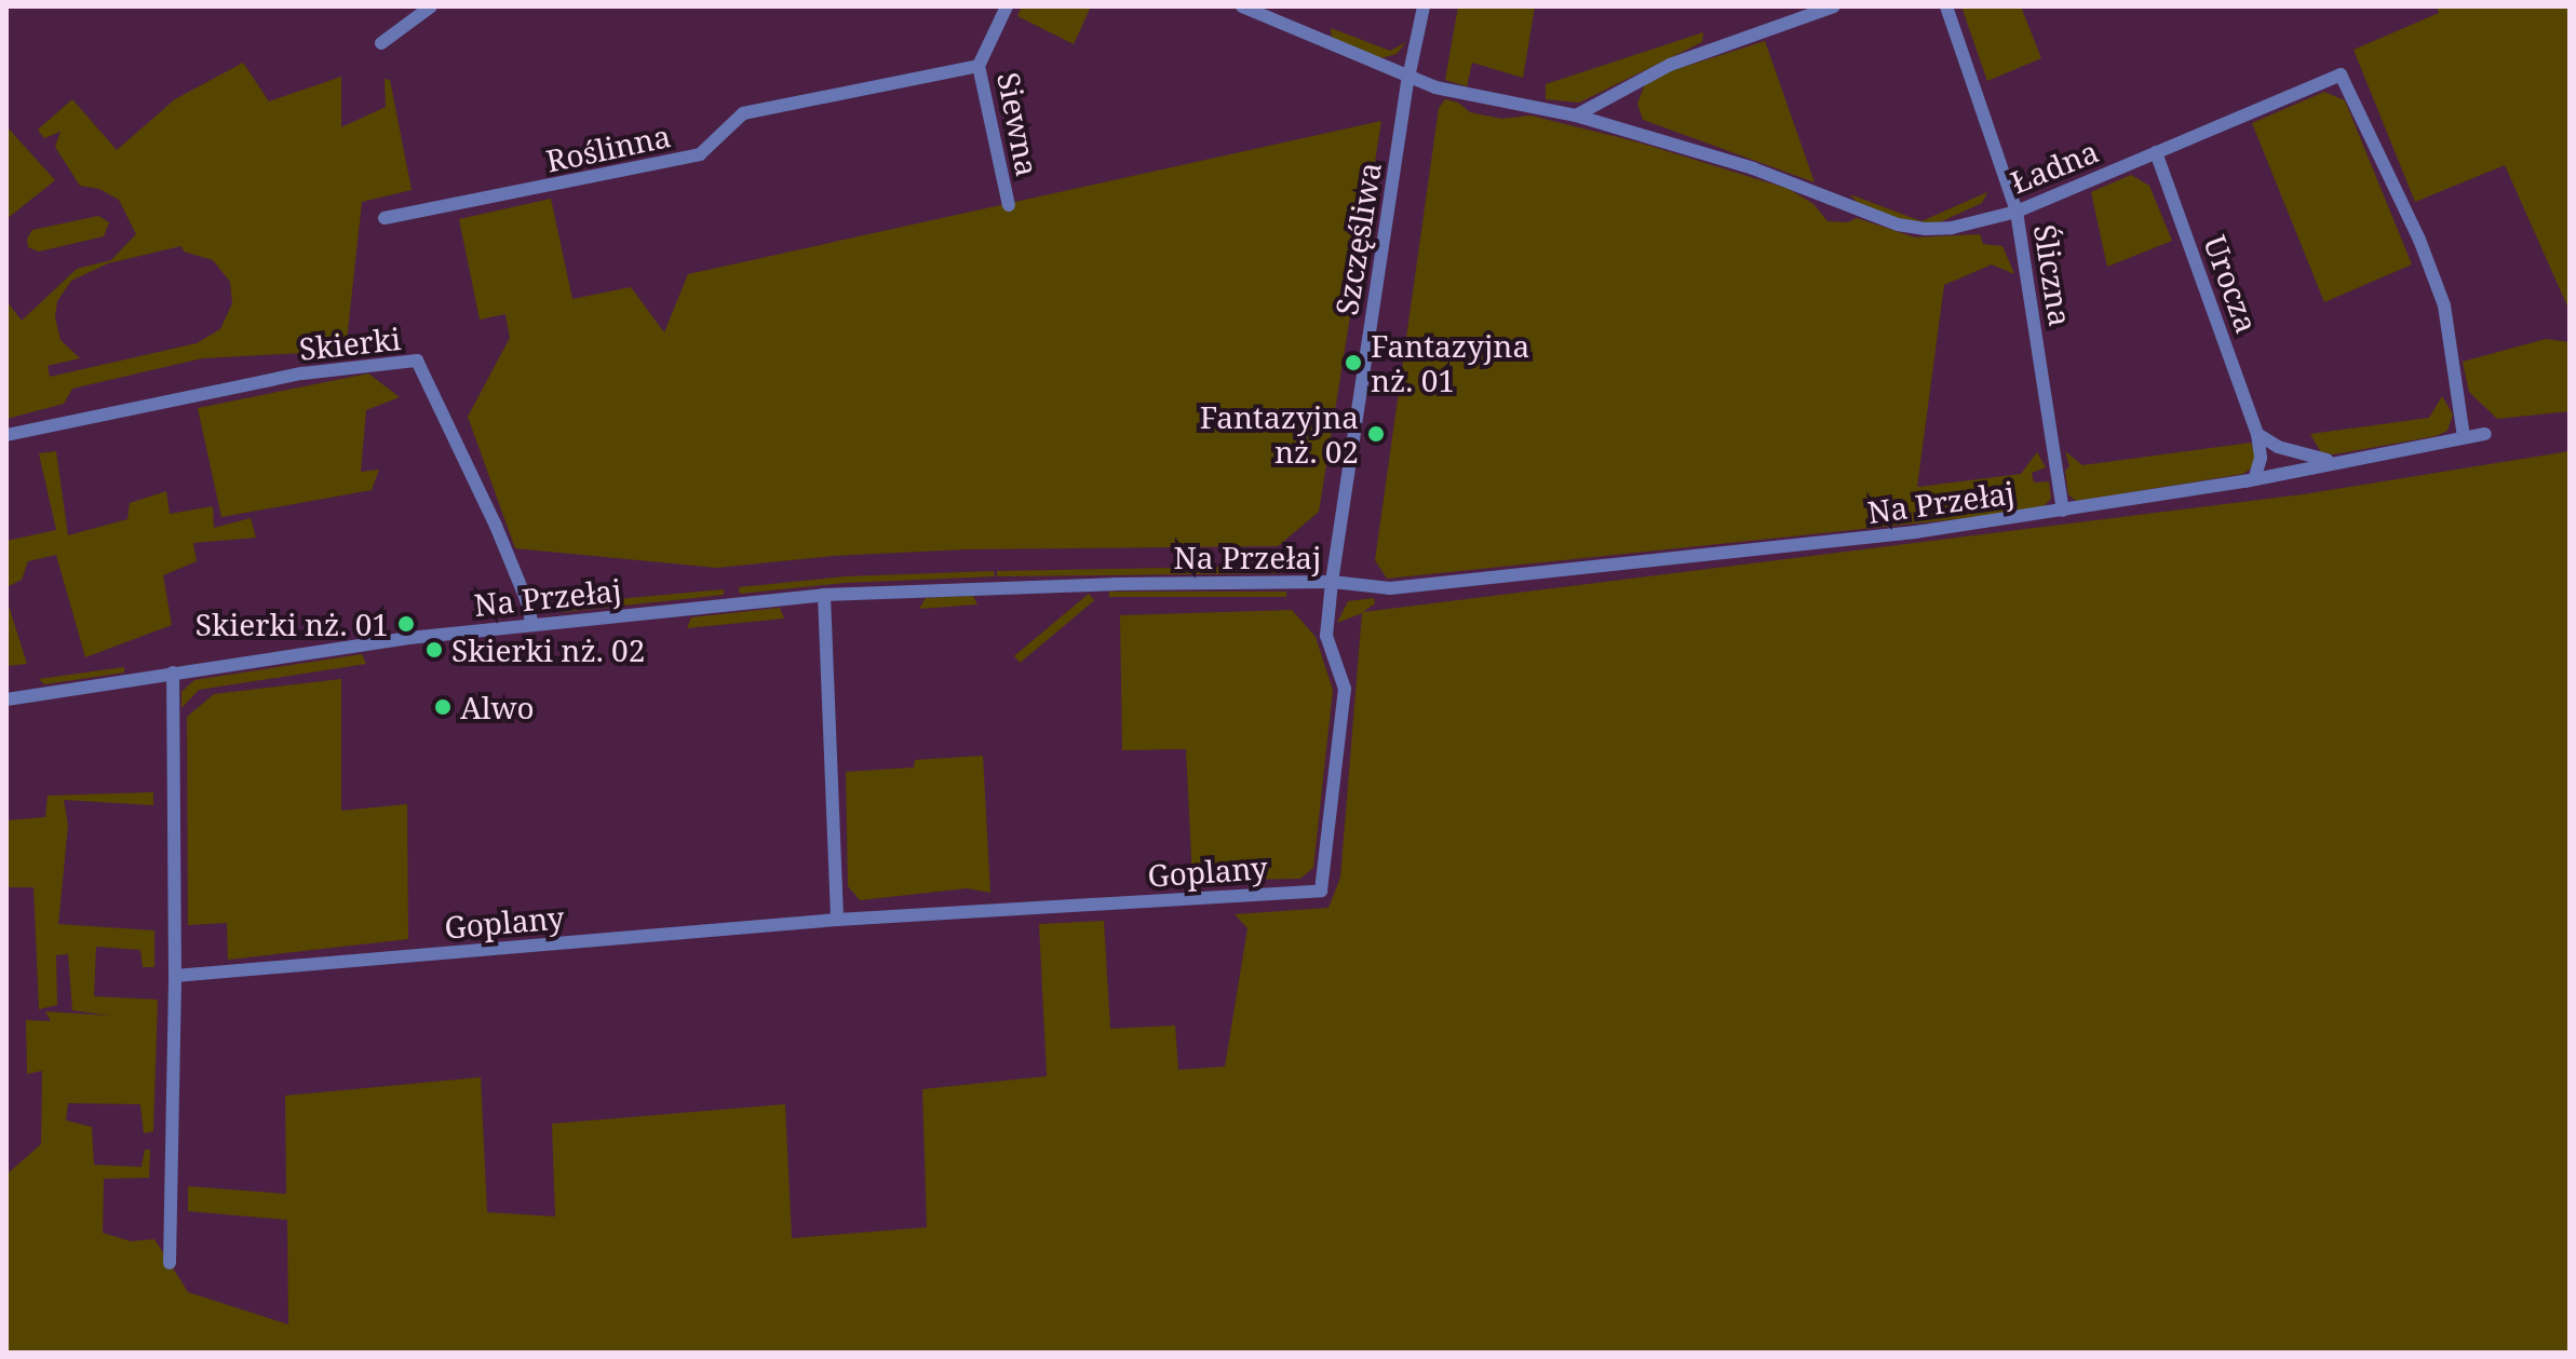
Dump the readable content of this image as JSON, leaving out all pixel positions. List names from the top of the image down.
{
  "streets": {
    "street": [
      "Siewna",
      "Roślinna",
      "Ładna",
      "Szczęśliwa",
      "Śliczna",
      "Urocza",
      "Skierki",
      "Na Przełaj",
      "Goplany"
    ]
  },
  "crossings": [
    ["Siewna", "Roślinna"],
    ["Ładna", "Szczęśliwa"],
    ["Ładna", "Śliczna"],
    ["Ładna", "Urocza"],
    ["Ładna", "Na Przełaj"],
    ["Szczęśliwa", "Na Przełaj"],
    ["Szczęśliwa", "Goplany"],
    ["Śliczna", "Na Przełaj"],
    ["Urocza", "Na Przełaj"],
    ["Skierki", "Na Przełaj"]
  ],
  "places": [
    "Fantazyjna nż. 01",
    "Fantazyjna nż. 02",
    "Skierki nż. 01",
    "Skierki nż. 02",
    "Alwo"
  ]
}
